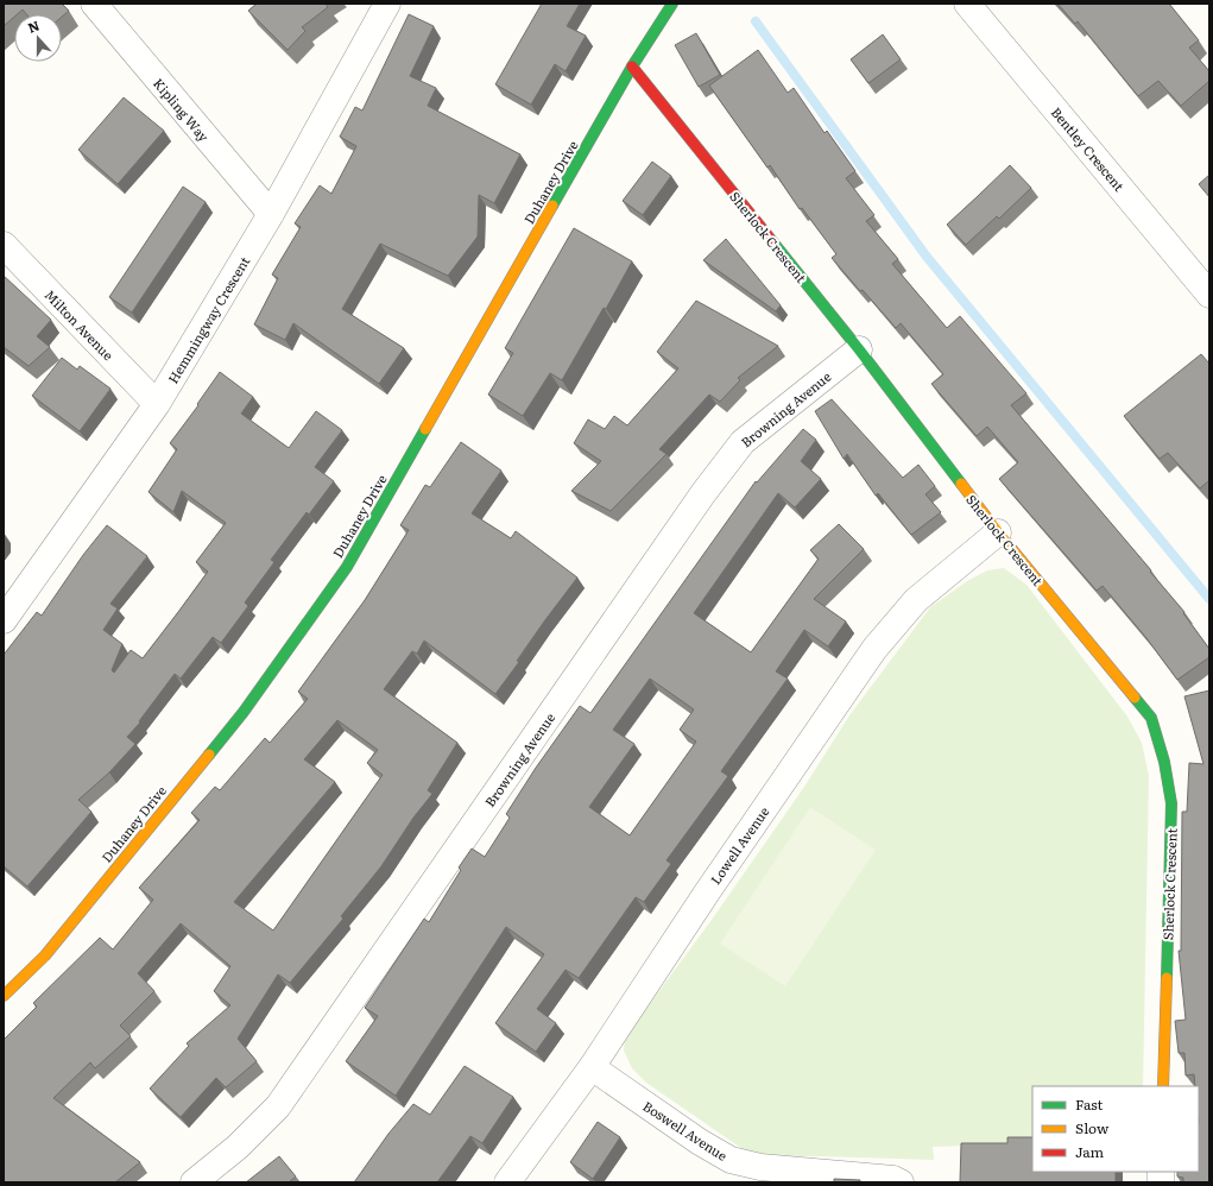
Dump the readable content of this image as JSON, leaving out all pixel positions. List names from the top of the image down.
{
  "streets": {
    "street": [
      "Kipling Way",
      "Bentley Crescent",
      "Duhaney Drive",
      "Sherlock Crescent",
      "Hemmingway Crescent",
      "Milton Avenue",
      "Browning Avenue",
      "Lowell Avenue",
      "Boswell Avenue"
    ]
  },
  "crossings": [
    ["Kipling Way", "Hemmingway Crescent"],
    ["Duhaney Drive", "Sherlock Crescent"],
    ["Sherlock Crescent", "Browning Avenue"],
    ["Sherlock Crescent", "Lowell Avenue"],
    ["Hemmingway Crescent", "Milton Avenue"],
    ["Lowell Avenue", "Boswell Avenue"]
  ],
  "legend": ["Fast", "Slow", "Jam"],
  "north": "top"
}
